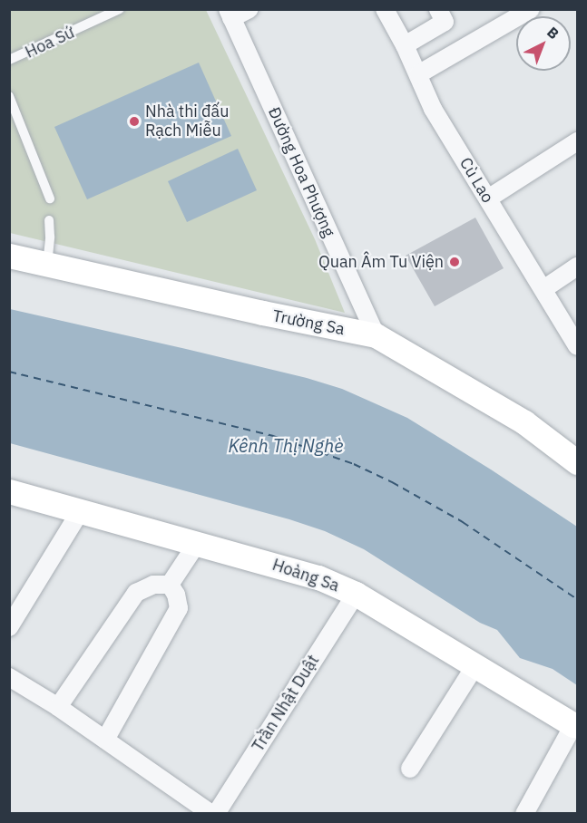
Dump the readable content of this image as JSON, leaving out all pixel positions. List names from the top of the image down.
{
  "streets": {
    "street": [
      "Đường Hoa Phượng",
      "Cù Lao",
      "Trường Sa",
      "Hoàng Sa",
      "Trần Nhật Duật"
    ],
    "lane": ["Hoa Sứ"]
  },
  "crossings": [
    ["Đường Hoa Phượng", "Trường Sa"],
    ["Hoàng Sa", "Trần Nhật Duật"]
  ],
  "water": ["Kênh Thị Nghè"],
  "places": ["Nhà thi đấu Rạch Miễu", "Quan Âm Tu Viện"],
  "north": "top right"
}
